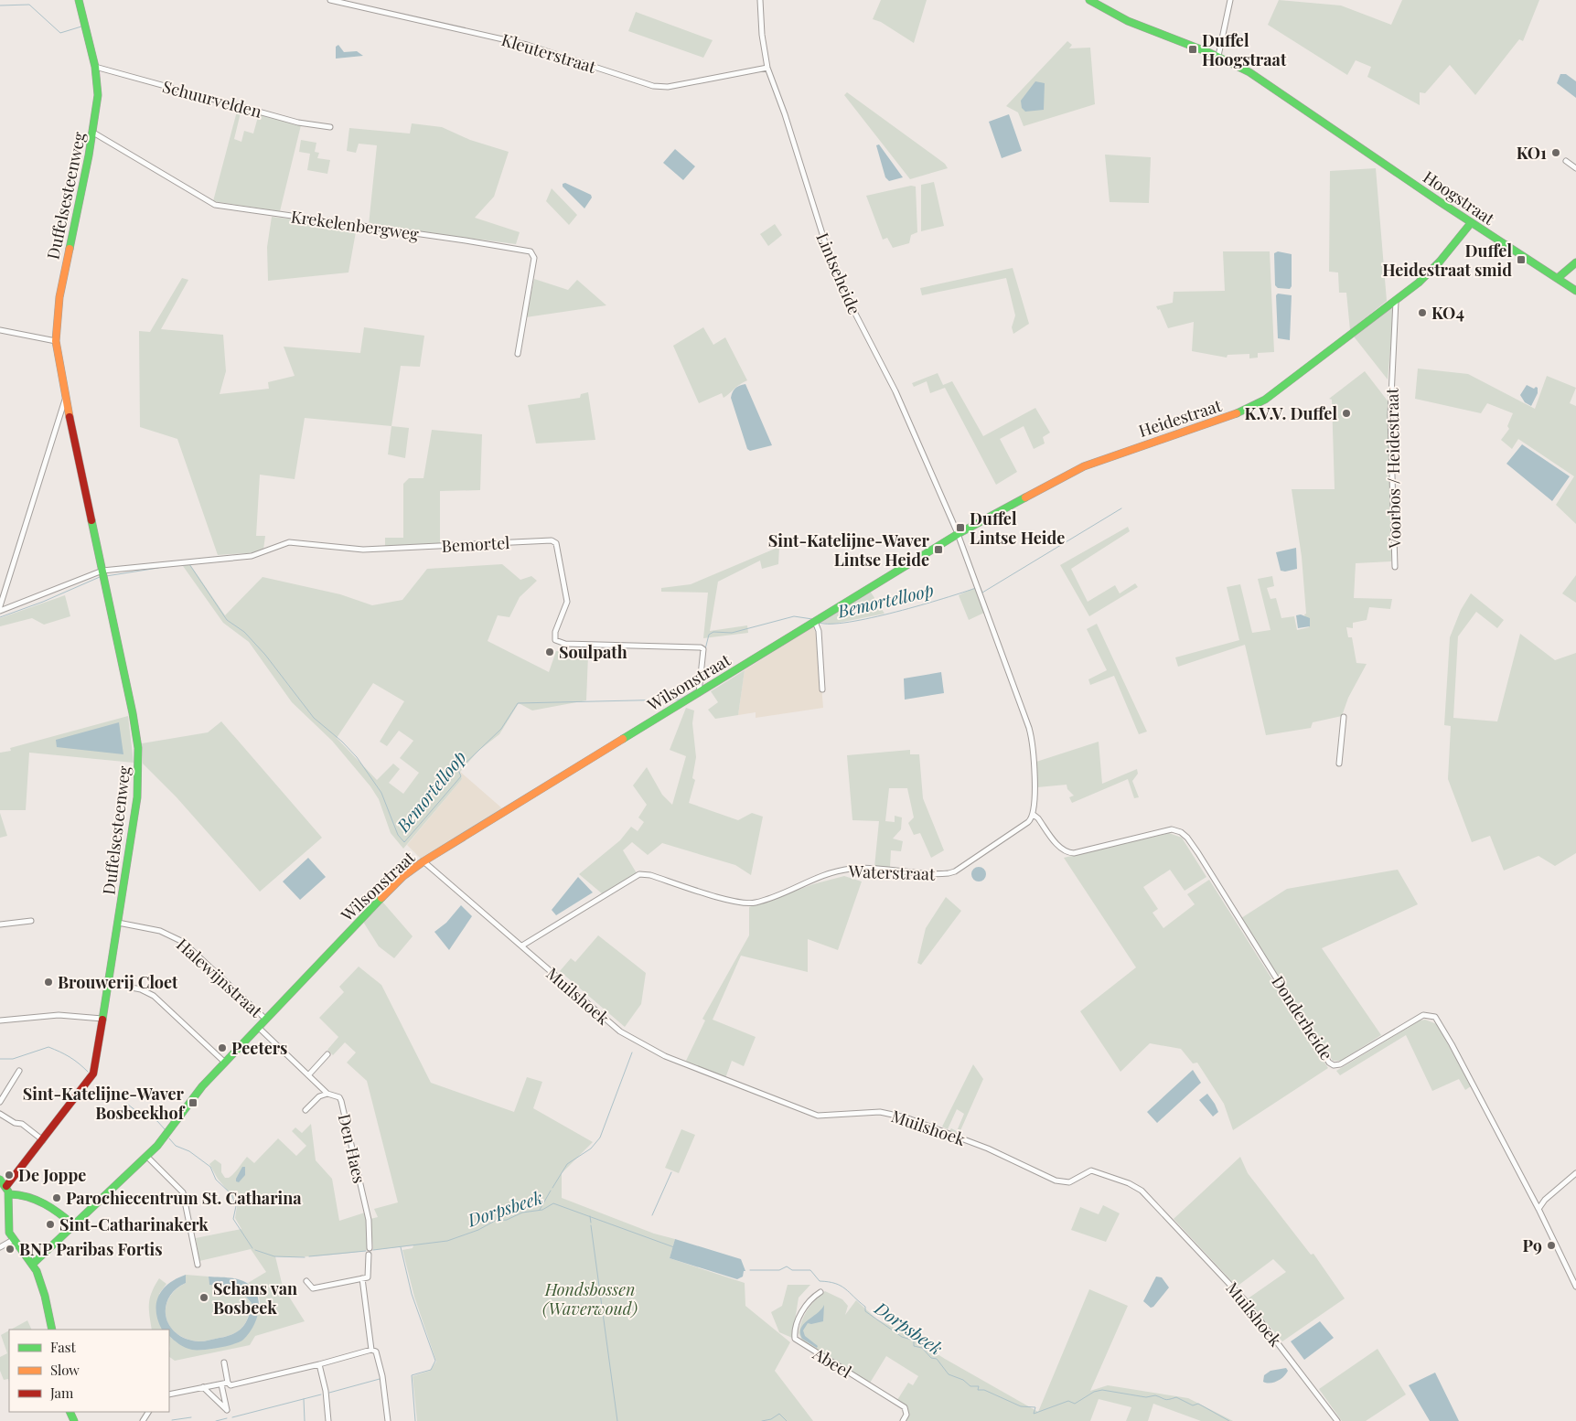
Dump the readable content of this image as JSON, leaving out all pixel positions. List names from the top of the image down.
{
  "streets": {
    "street": [
      "Kleuterstraat",
      "Schuurvelden",
      "Duffelsesteenweg",
      "Hoogstraat",
      "Krekelenbergweg",
      "Lintseheide",
      "Heidestraat",
      "Voorbos / Heidestraat",
      "Bemortel",
      "Wilsonstraat",
      "Waterstraat",
      "Halewijnstraat",
      "Muilshoek",
      "Donderheide",
      "Den Haes",
      "Abeel"
    ]
  },
  "crossings": [
    ["Kleuterstraat", "Lintseheide"],
    ["Schuurvelden", "Duffelsesteenweg"],
    ["Duffelsesteenweg", "Krekelenbergweg"],
    ["Duffelsesteenweg", "Bemortel"],
    ["Duffelsesteenweg", "Halewijnstraat"],
    ["Hoogstraat", "Heidestraat"],
    ["Lintseheide", "Heidestraat"],
    ["Lintseheide", "Wilsonstraat"],
    ["Heidestraat", "Voorbos / Heidestraat"],
    ["Heidestraat", "Wilsonstraat"],
    ["Bemortel", "Wilsonstraat"],
    ["Wilsonstraat", "Halewijnstraat"],
    ["Wilsonstraat", "Muilshoek"],
    ["Wilsonstraat", "Den Haes"],
    ["Waterstraat", "Muilshoek"],
    ["Waterstraat", "Donderheide"]
  ],
  "water": ["Bemortelloop", "Dorpsbeek"],
  "parks": ["Hondsbossen (Waverwoud)"],
  "places": {
    "transit": [
      "Duffel Hoogstraat",
      "Duffel Heidestraat smid",
      "Duffel Lintse Heide",
      "Sint-Katelijne-Waver Lintse Heide",
      "Sint-Katelijne-Waver Bosbeekhof"
    ],
    "other": [
      "KO1",
      "KO4",
      "K.V.V. Duffel",
      "Soulpath",
      "Brouwerij Cloet",
      "Peeters",
      "De Joppe",
      "Parochiecentrum St. Catharina",
      "Sint-Catharinakerk",
      "P9",
      "BNP Paribas Fortis",
      "Schans van Bosbeek"
    ]
  },
  "legend": ["Fast", "Slow", "Jam"]
}
